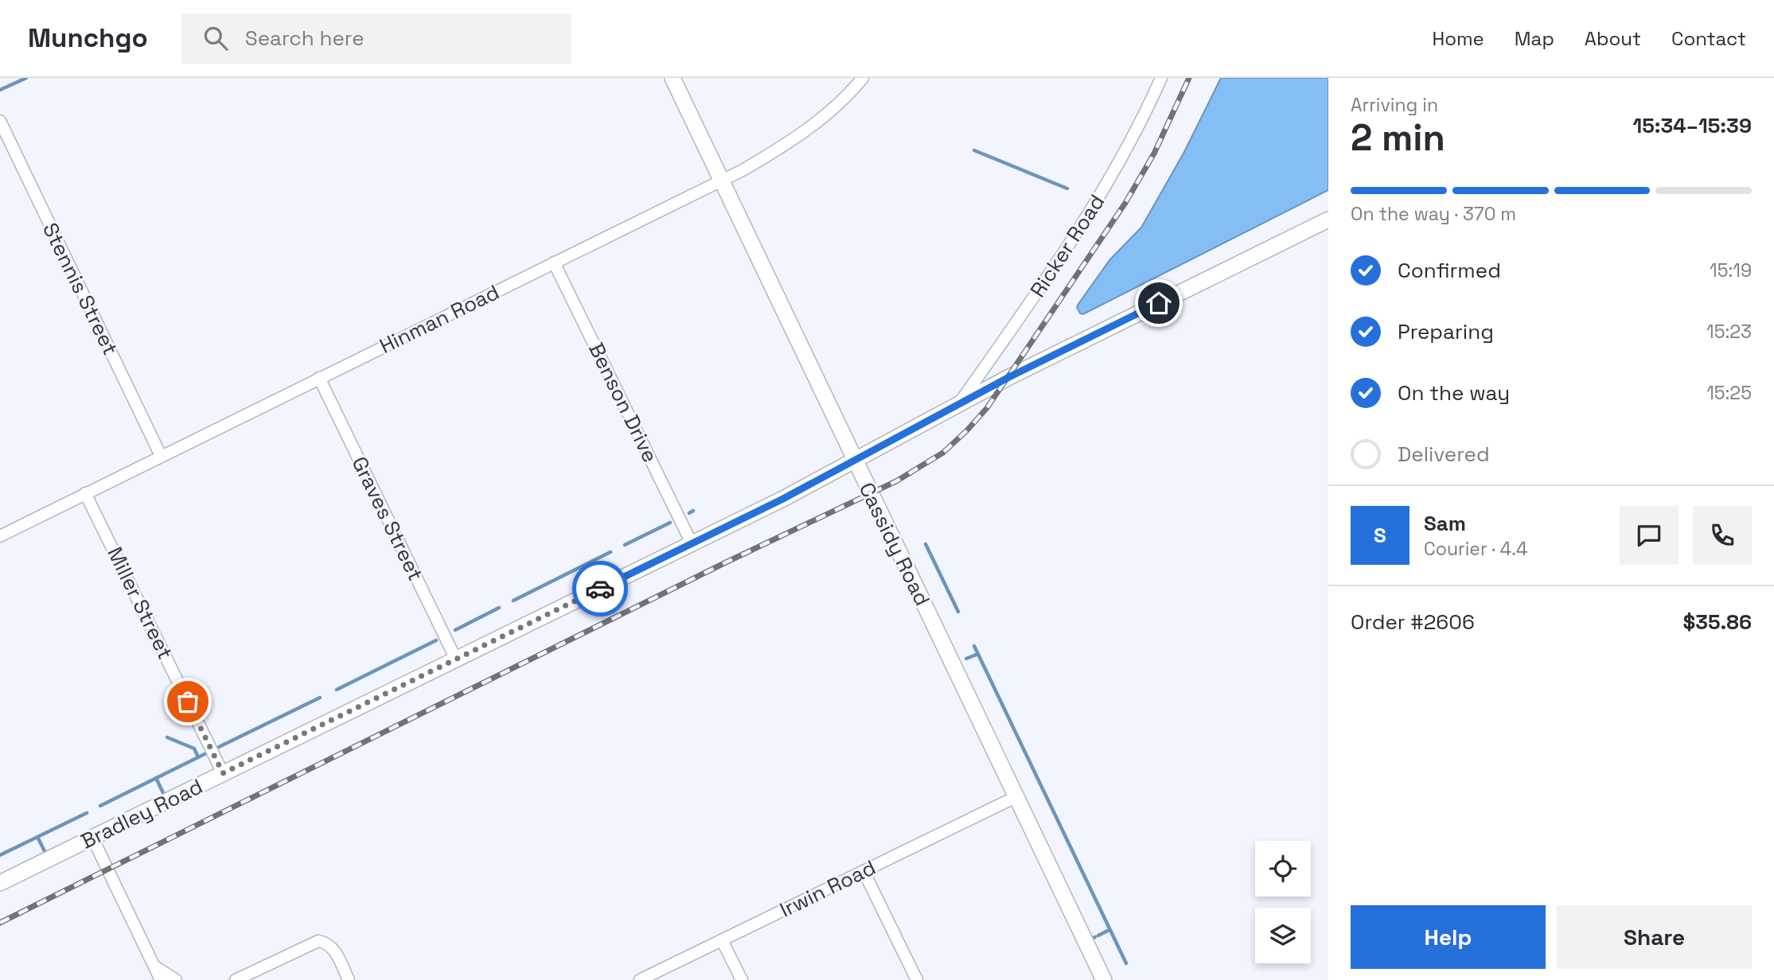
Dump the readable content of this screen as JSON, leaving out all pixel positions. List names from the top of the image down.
{
  "streets": {
    "street": [
      "Ricker Road",
      "Stennis Street",
      "Hinman Road",
      "Benson Drive",
      "Graves Street",
      "Cassidy Road",
      "Miller Street",
      "Bradley Road",
      "Irwin Road"
    ]
  },
  "crossings": [
    ["Ricker Road", "Bradley Road"],
    ["Stennis Street", "Hinman Road"],
    ["Hinman Road", "Benson Drive"],
    ["Hinman Road", "Graves Street"],
    ["Hinman Road", "Cassidy Road"],
    ["Hinman Road", "Miller Street"],
    ["Benson Drive", "Bradley Road"],
    ["Graves Street", "Bradley Road"],
    ["Cassidy Road", "Bradley Road"],
    ["Cassidy Road", "Irwin Road"],
    ["Miller Street", "Bradley Road"]
  ],
  "page": {
    "header": "Munchgo",
    "search": "Search here",
    "nav": [
      "Home",
      "Map",
      "About",
      "Contact"
    ],
    "heading": ["2 min", "Arriving in", "15:34–15:39"],
    "panel": [
      "Sam",
      "Courier · 4.4",
      "Order #2606",
      "$35.86"
    ],
    "bar": "On the way · 370 m",
    "list": [
      ["Confirmed", "15:19"],
      ["Preparing", "15:23"],
      ["On the way", "15:25"],
      "Delivered"
    ],
    "round": "S",
    "buttons": ["Help", "Share"]
  }
}
